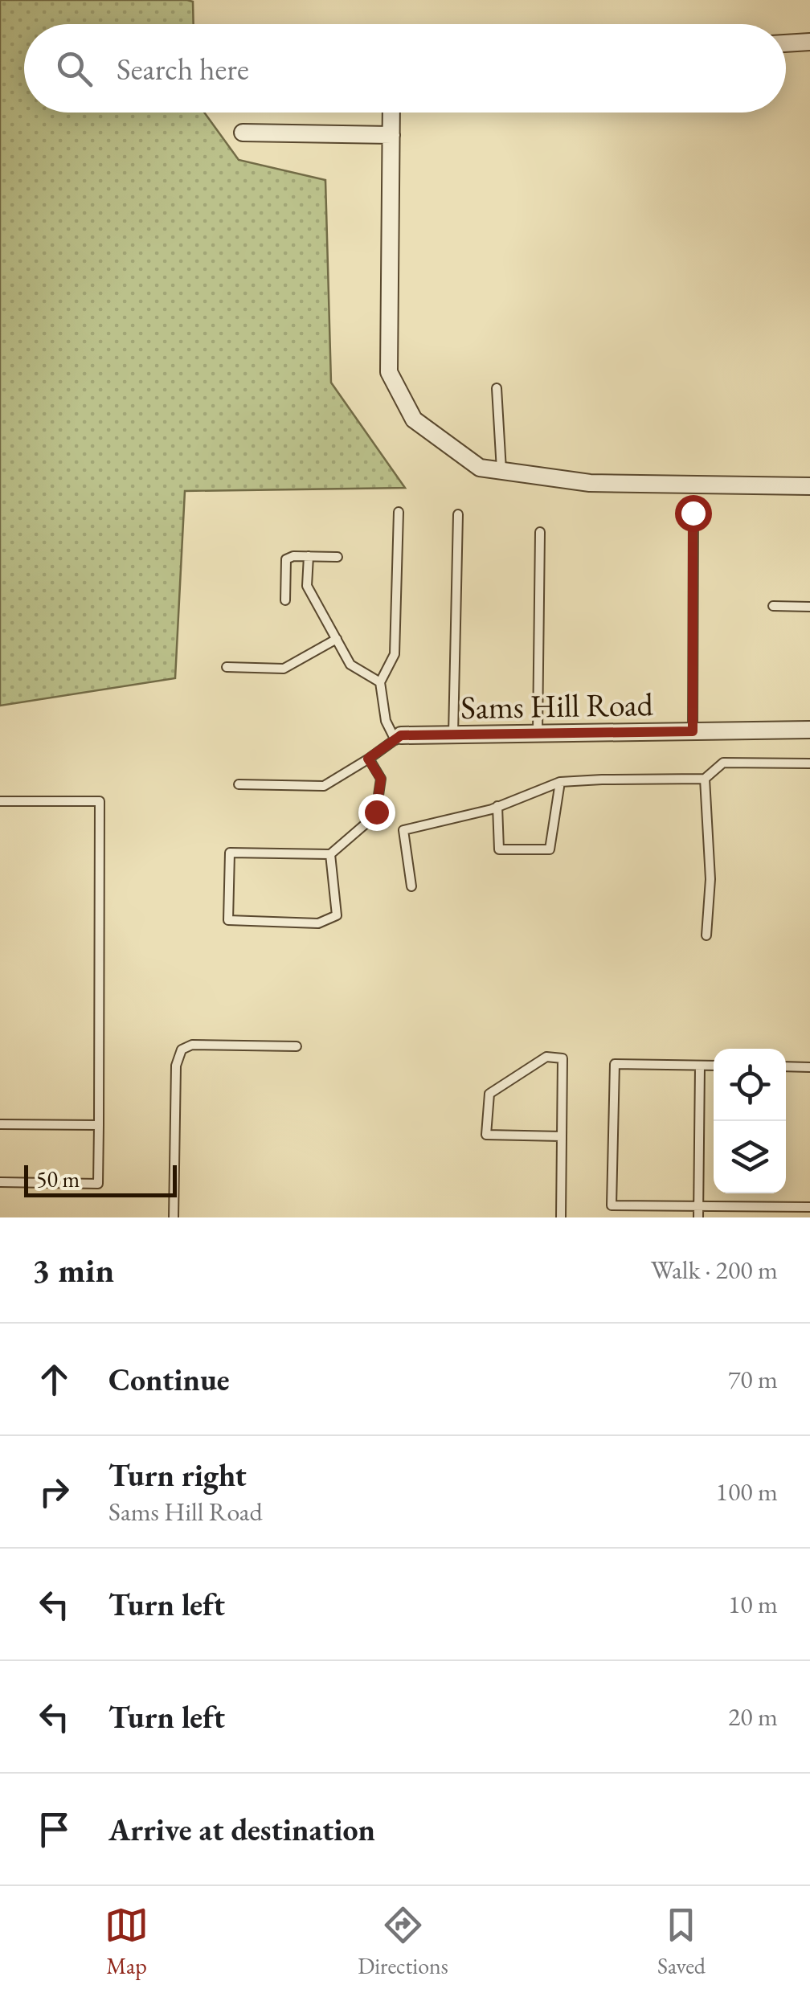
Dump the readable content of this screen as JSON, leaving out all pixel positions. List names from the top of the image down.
{
  "streets": {
    "street": ["Sams Hill Road"]
  },
  "scale_bar": "50 m",
  "page": {
    "search": "Search here",
    "scale": "50 m",
    "heading": ["3 min", "Walk · 200 m"],
    "list": [
      ["Continue", "70 m"],
      ["Turn right", "Sams Hill Road", "100 m"],
      ["Turn left", "10 m"],
      ["Turn left", "20 m"],
      "Arrive at destination"
    ],
    "nav": ["Map", "Directions", "Saved"]
  }
}
